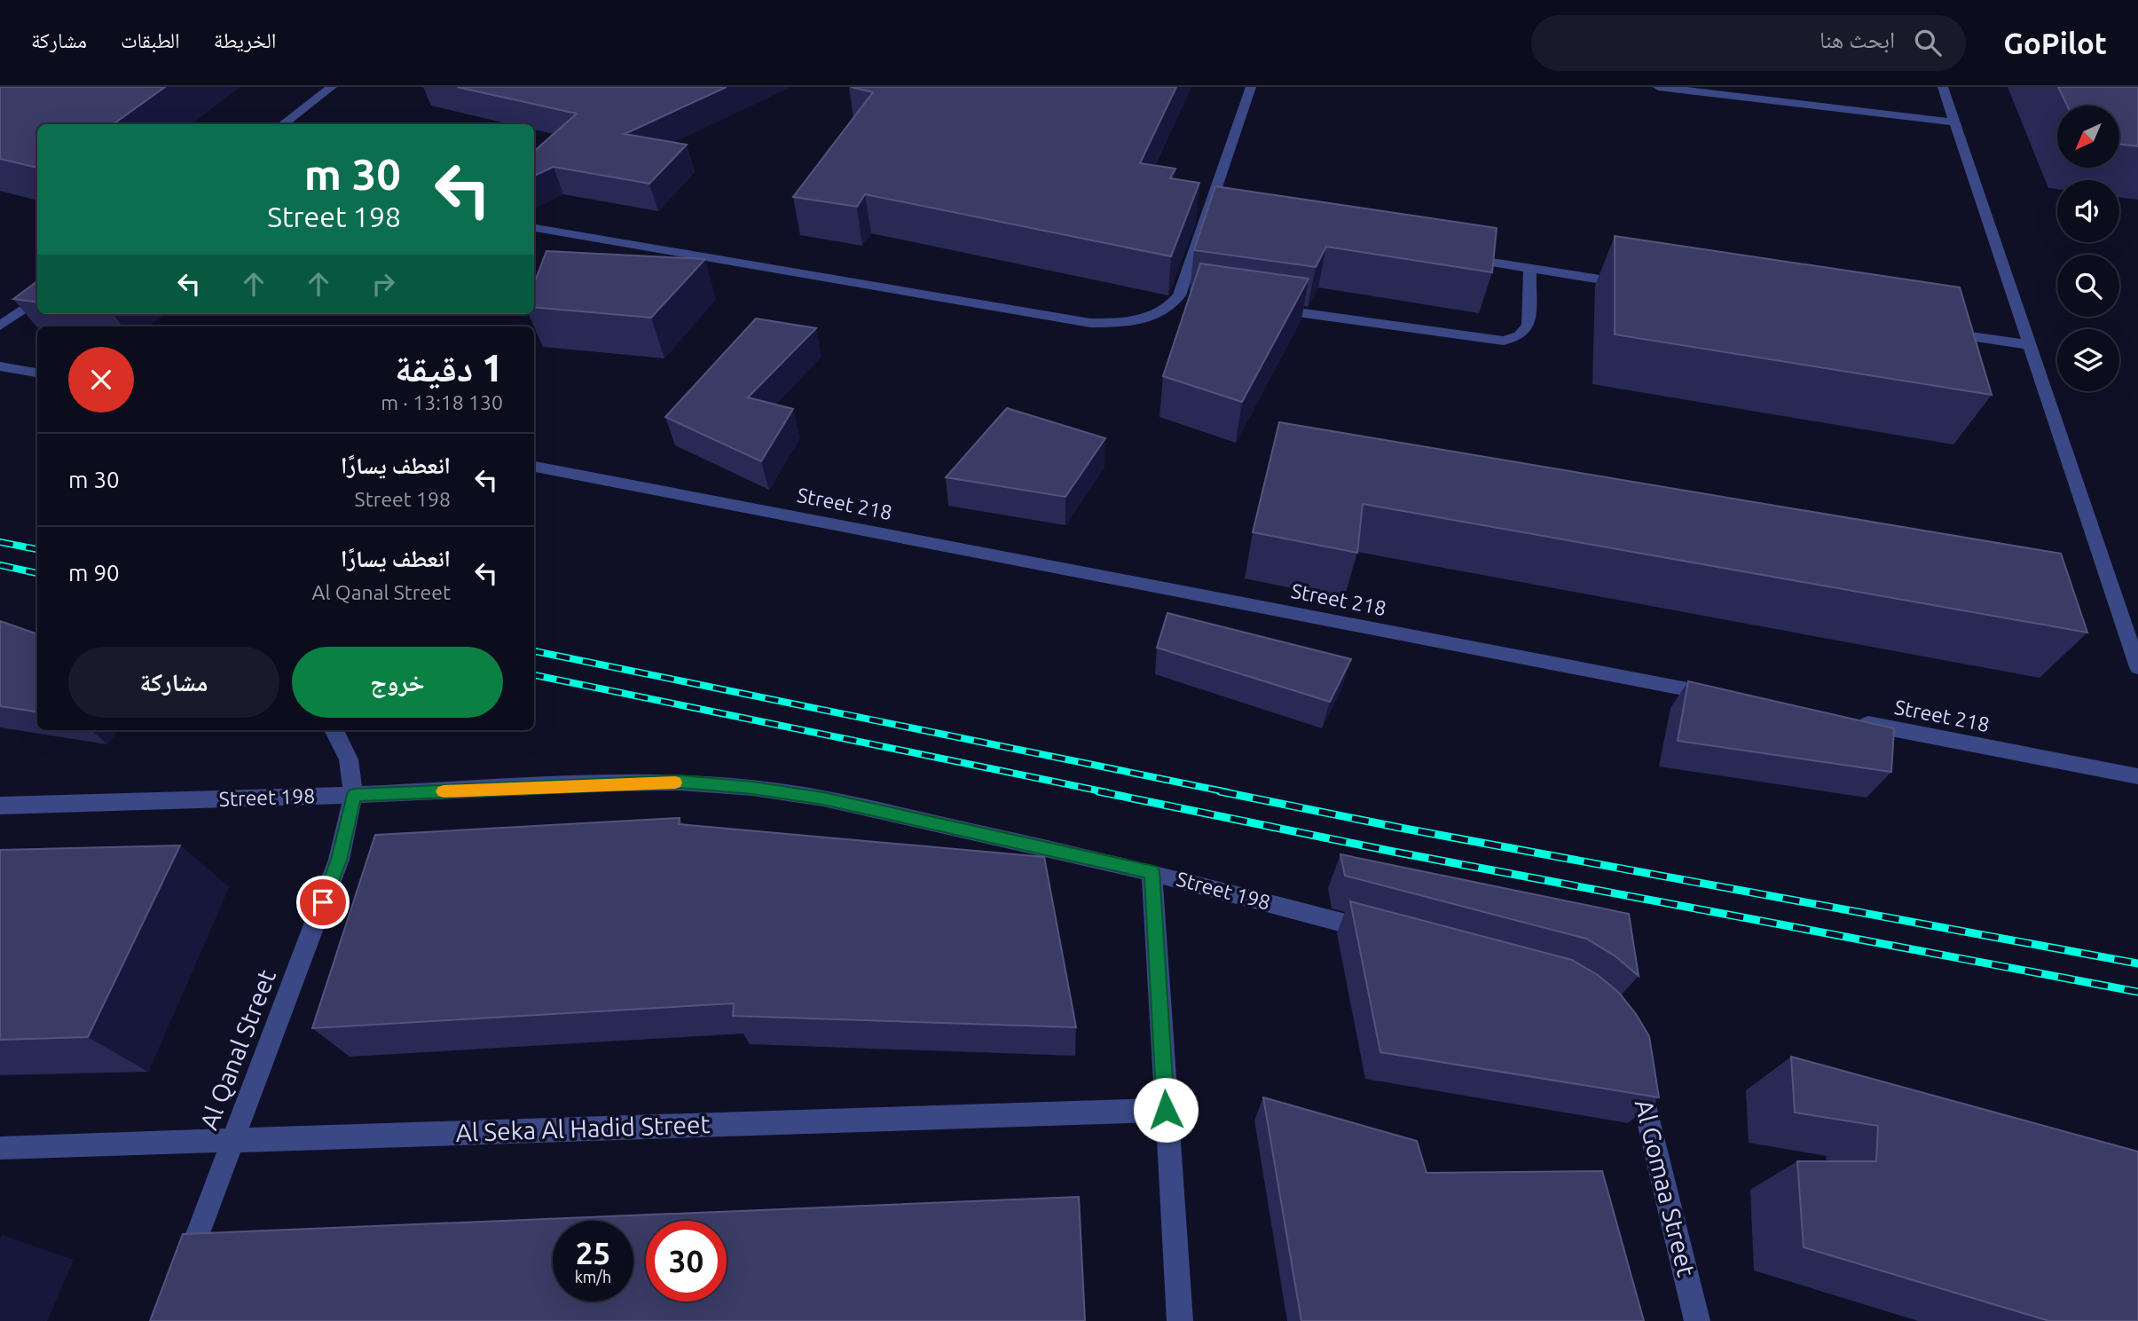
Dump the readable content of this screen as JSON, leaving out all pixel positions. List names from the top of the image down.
{
  "streets": {
    "street": [
      "Street 218",
      "Street 198",
      "Al Qanal Street",
      "Al Seka Al Hadid Street",
      "Al Gomaa Street"
    ]
  },
  "crossings": [
    ["Street 198", "Al Qanal Street"],
    ["Al Qanal Street", "Al Seka Al Hadid Street"]
  ],
  "north": "bottom left",
  "page": {
    "header": "GoPilot",
    "search": "ابحث هنا",
    "nav": ["الخريطة", "الطبقات", "مشاركة"],
    "turn": ["30 m", "Street 198"],
    "heading": ["1 دقيقة", "130 m · 13:18"],
    "list": [
      {
        "name": "انعطف يسارًا",
        "note": "Street 198",
        "value": "30 m"
      },
      {
        "name": "انعطف يسارًا",
        "note": "Al Qanal Street",
        "value": "90 m"
      }
    ],
    "buttons": ["خروج", "مشاركة"],
    "speed": "25 km/h",
    "limit": "30"
  }
}
